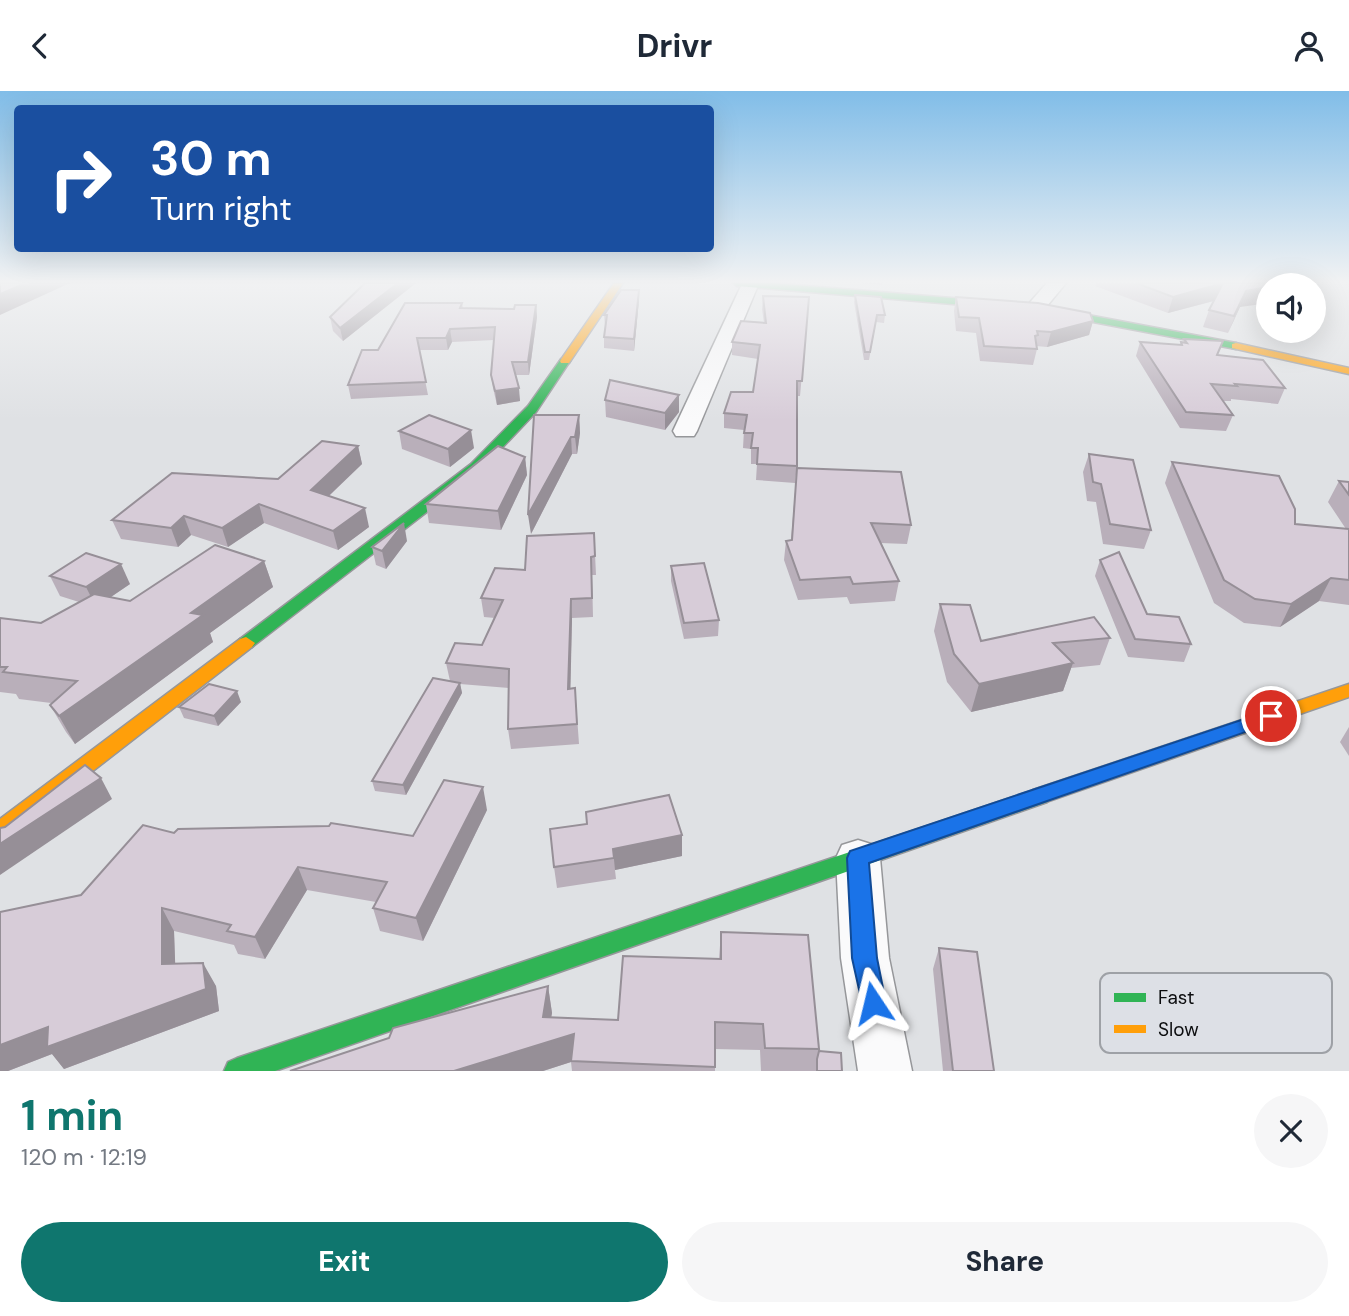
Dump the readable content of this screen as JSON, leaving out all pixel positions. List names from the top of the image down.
{
  "legend": ["Fast", "Slow"],
  "page": {
    "header": "Drivr",
    "turn": ["30 m", "Turn right"],
    "heading": ["1 min", "120 m · 12:19"],
    "buttons": ["Exit", "Share"]
  }
}
